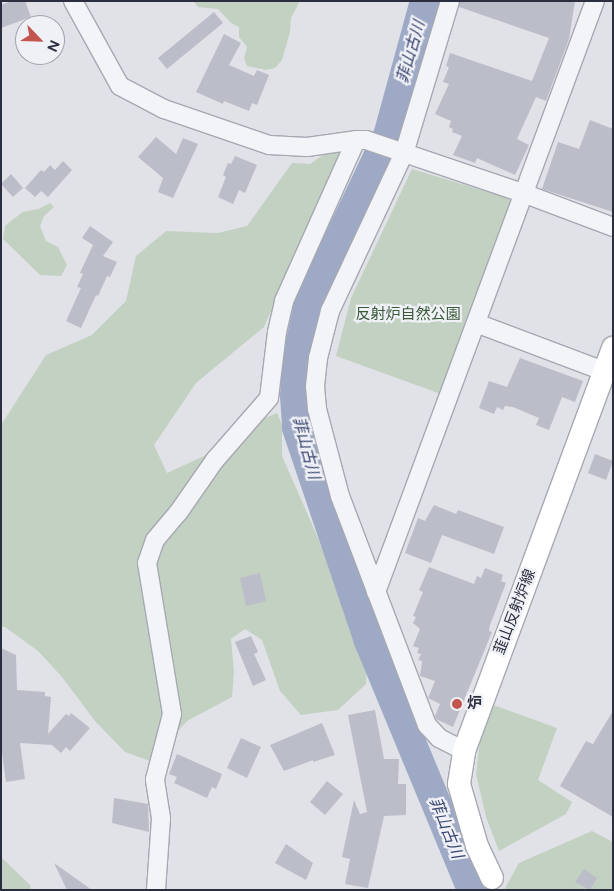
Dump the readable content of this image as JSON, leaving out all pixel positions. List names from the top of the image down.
{
  "streets": {
    "main road": ["韮山反射炉線"]
  },
  "water": ["菲山古川"],
  "parks": ["反射炉自然公園"],
  "places": ["炉"],
  "north": "bottom right"
}
